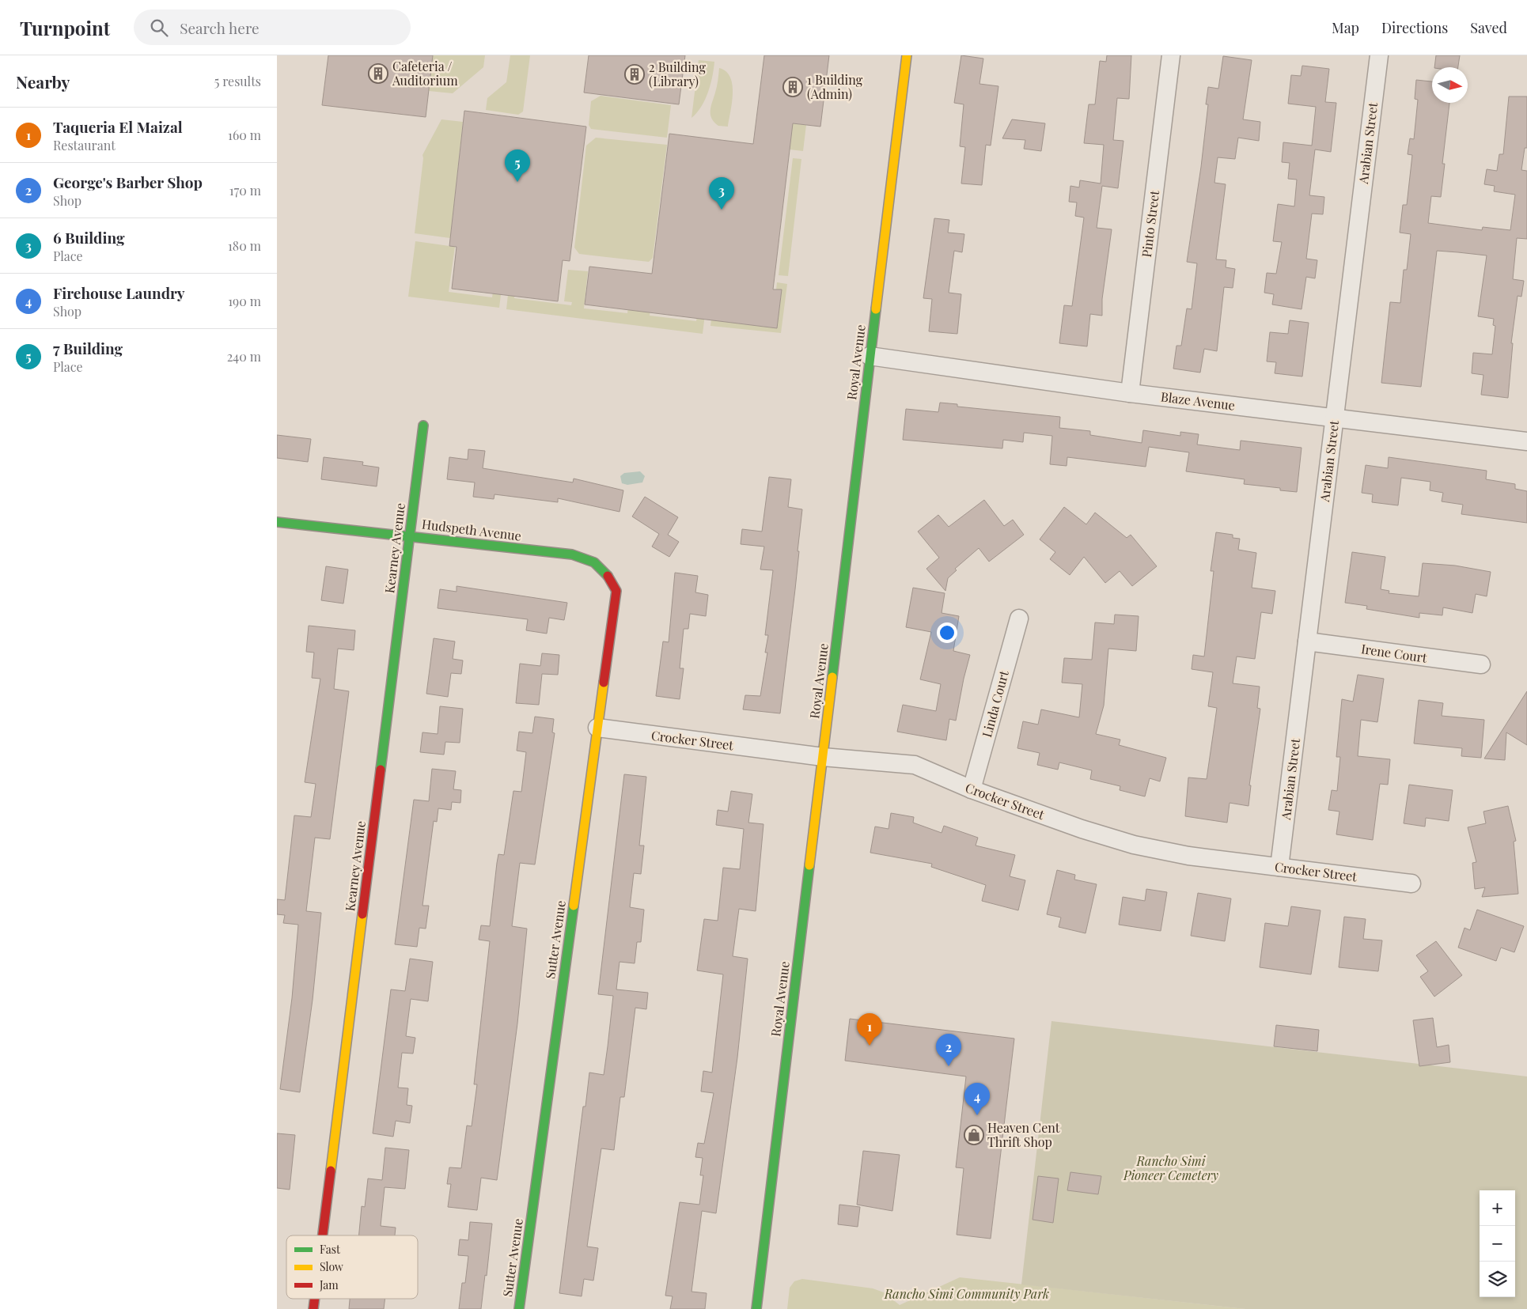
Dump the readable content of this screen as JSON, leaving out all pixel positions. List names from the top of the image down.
{
  "streets": {
    "street": [
      "Arabian Street",
      "Pinto Street",
      "Royal Avenue",
      "Blaze Avenue",
      "Hudspeth Avenue",
      "Kearney Avenue",
      "Irene Court",
      "Linda Court",
      "Crocker Street",
      "Sutter Avenue"
    ]
  },
  "crossings": [
    ["Arabian Street", "Blaze Avenue"],
    ["Arabian Street", "Irene Court"],
    ["Arabian Street", "Crocker Street"],
    ["Pinto Street", "Blaze Avenue"],
    ["Royal Avenue", "Blaze Avenue"],
    ["Royal Avenue", "Crocker Street"],
    ["Hudspeth Avenue", "Kearney Avenue"],
    ["Hudspeth Avenue", "Sutter Avenue"],
    ["Linda Court", "Crocker Street"],
    ["Crocker Street", "Sutter Avenue"]
  ],
  "parks": ["Rancho Simi Pioneer Cemetery", "Rancho Simi Community Park"],
  "places": {
    "building": ["Cafeteria / Auditorium", "2 Building (Library)", "1 Building (Admin)"],
    "shop": ["Heaven Cent Thrift Shop"]
  },
  "legend": ["Fast", "Slow", "Jam"],
  "north": "right",
  "page": {
    "header": "Turnpoint",
    "search": "Search here",
    "nav": ["Map", "Directions", "Saved"],
    "heading": ["Nearby", "5 results"],
    "list": [
      {
        "mark": "1",
        "name": "Taqueria El Maizal",
        "note": "Restaurant",
        "value": "160 m"
      },
      {
        "mark": "2",
        "name": "George's Barber Shop",
        "note": "Shop",
        "value": "170 m"
      },
      {
        "mark": "3",
        "name": "6 Building",
        "note": "Place",
        "value": "180 m"
      },
      {
        "mark": "4",
        "name": "Firehouse Laundry",
        "note": "Shop",
        "value": "190 m"
      },
      {
        "mark": "5",
        "name": "7 Building",
        "note": "Place",
        "value": "240 m"
      }
    ],
    "pins": [
      "5",
      "3",
      "1",
      "2",
      "4"
    ],
    "map_buttons": ["+", "−"]
  }
}
